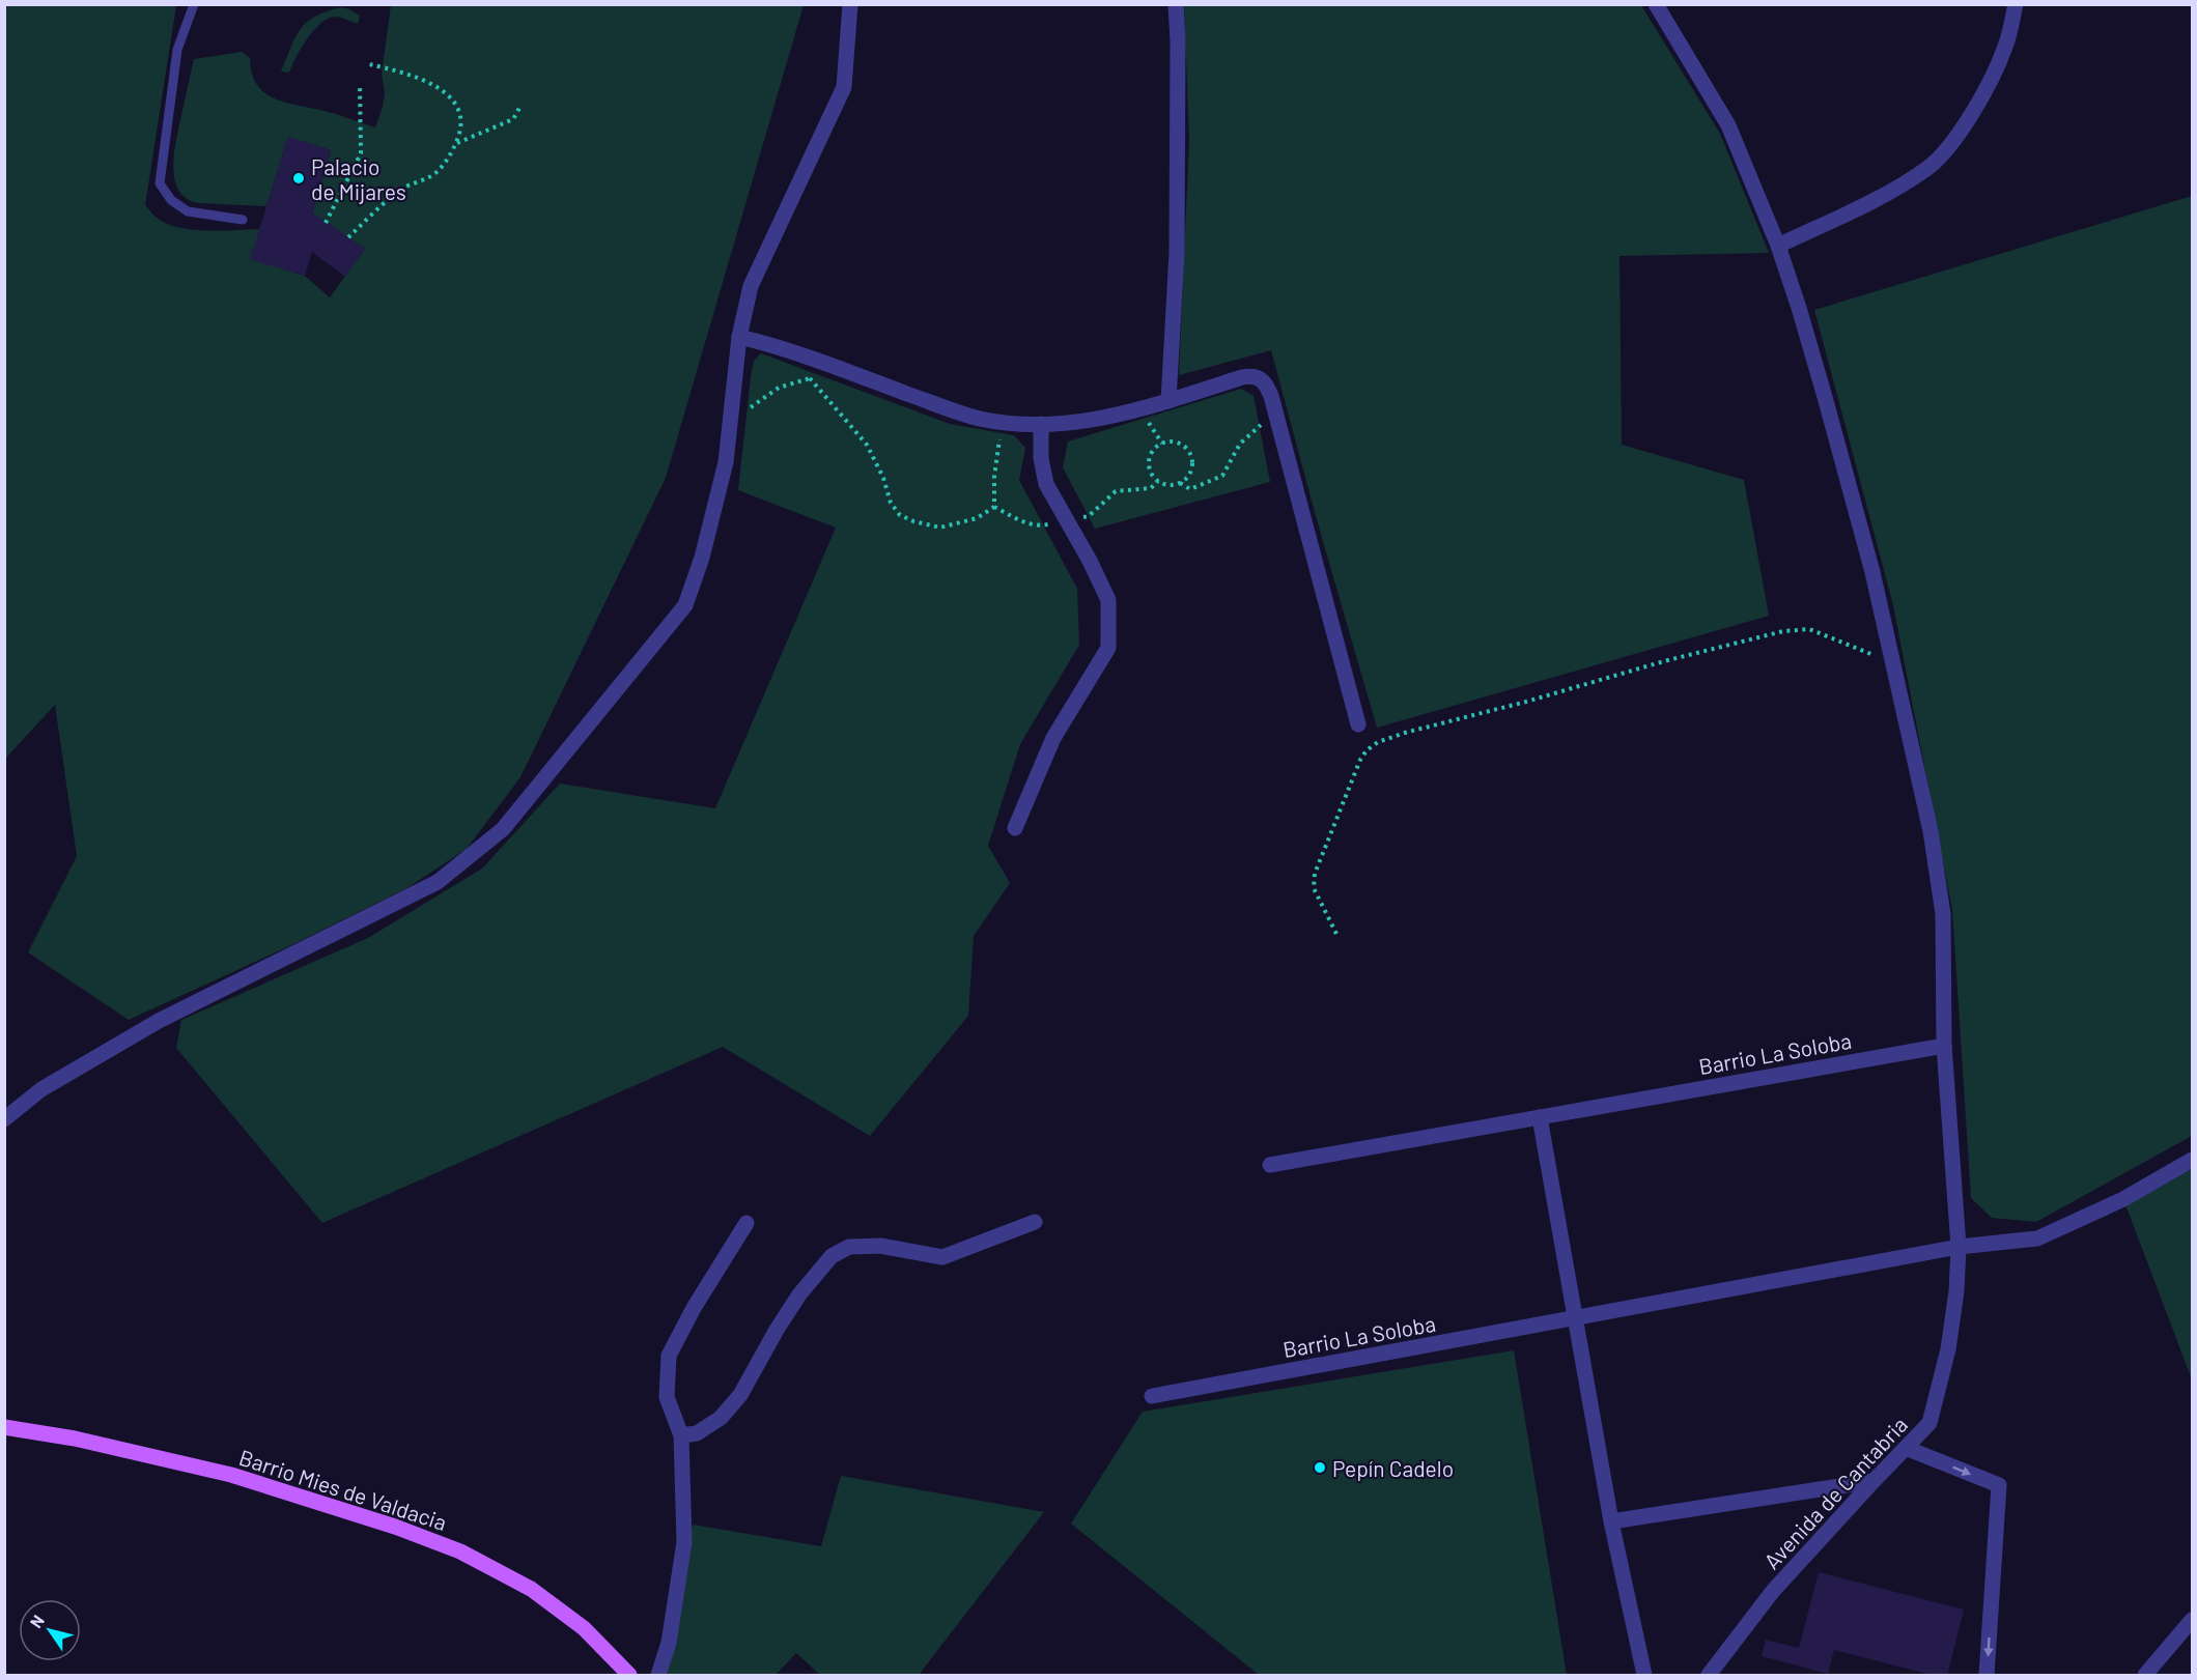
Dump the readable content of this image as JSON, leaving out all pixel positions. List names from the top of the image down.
{
  "streets": {
    "main road": ["Barrio Mies de Valdacia"],
    "street": ["Barrio La Soloba", "Avenida de Cantabria"]
  },
  "crossings": [
    ["Barrio La Soloba", "Avenida de Cantabria"]
  ],
  "places": ["Palacio de Mijares", "Pepín Cadelo"],
  "north": "top left"
}
